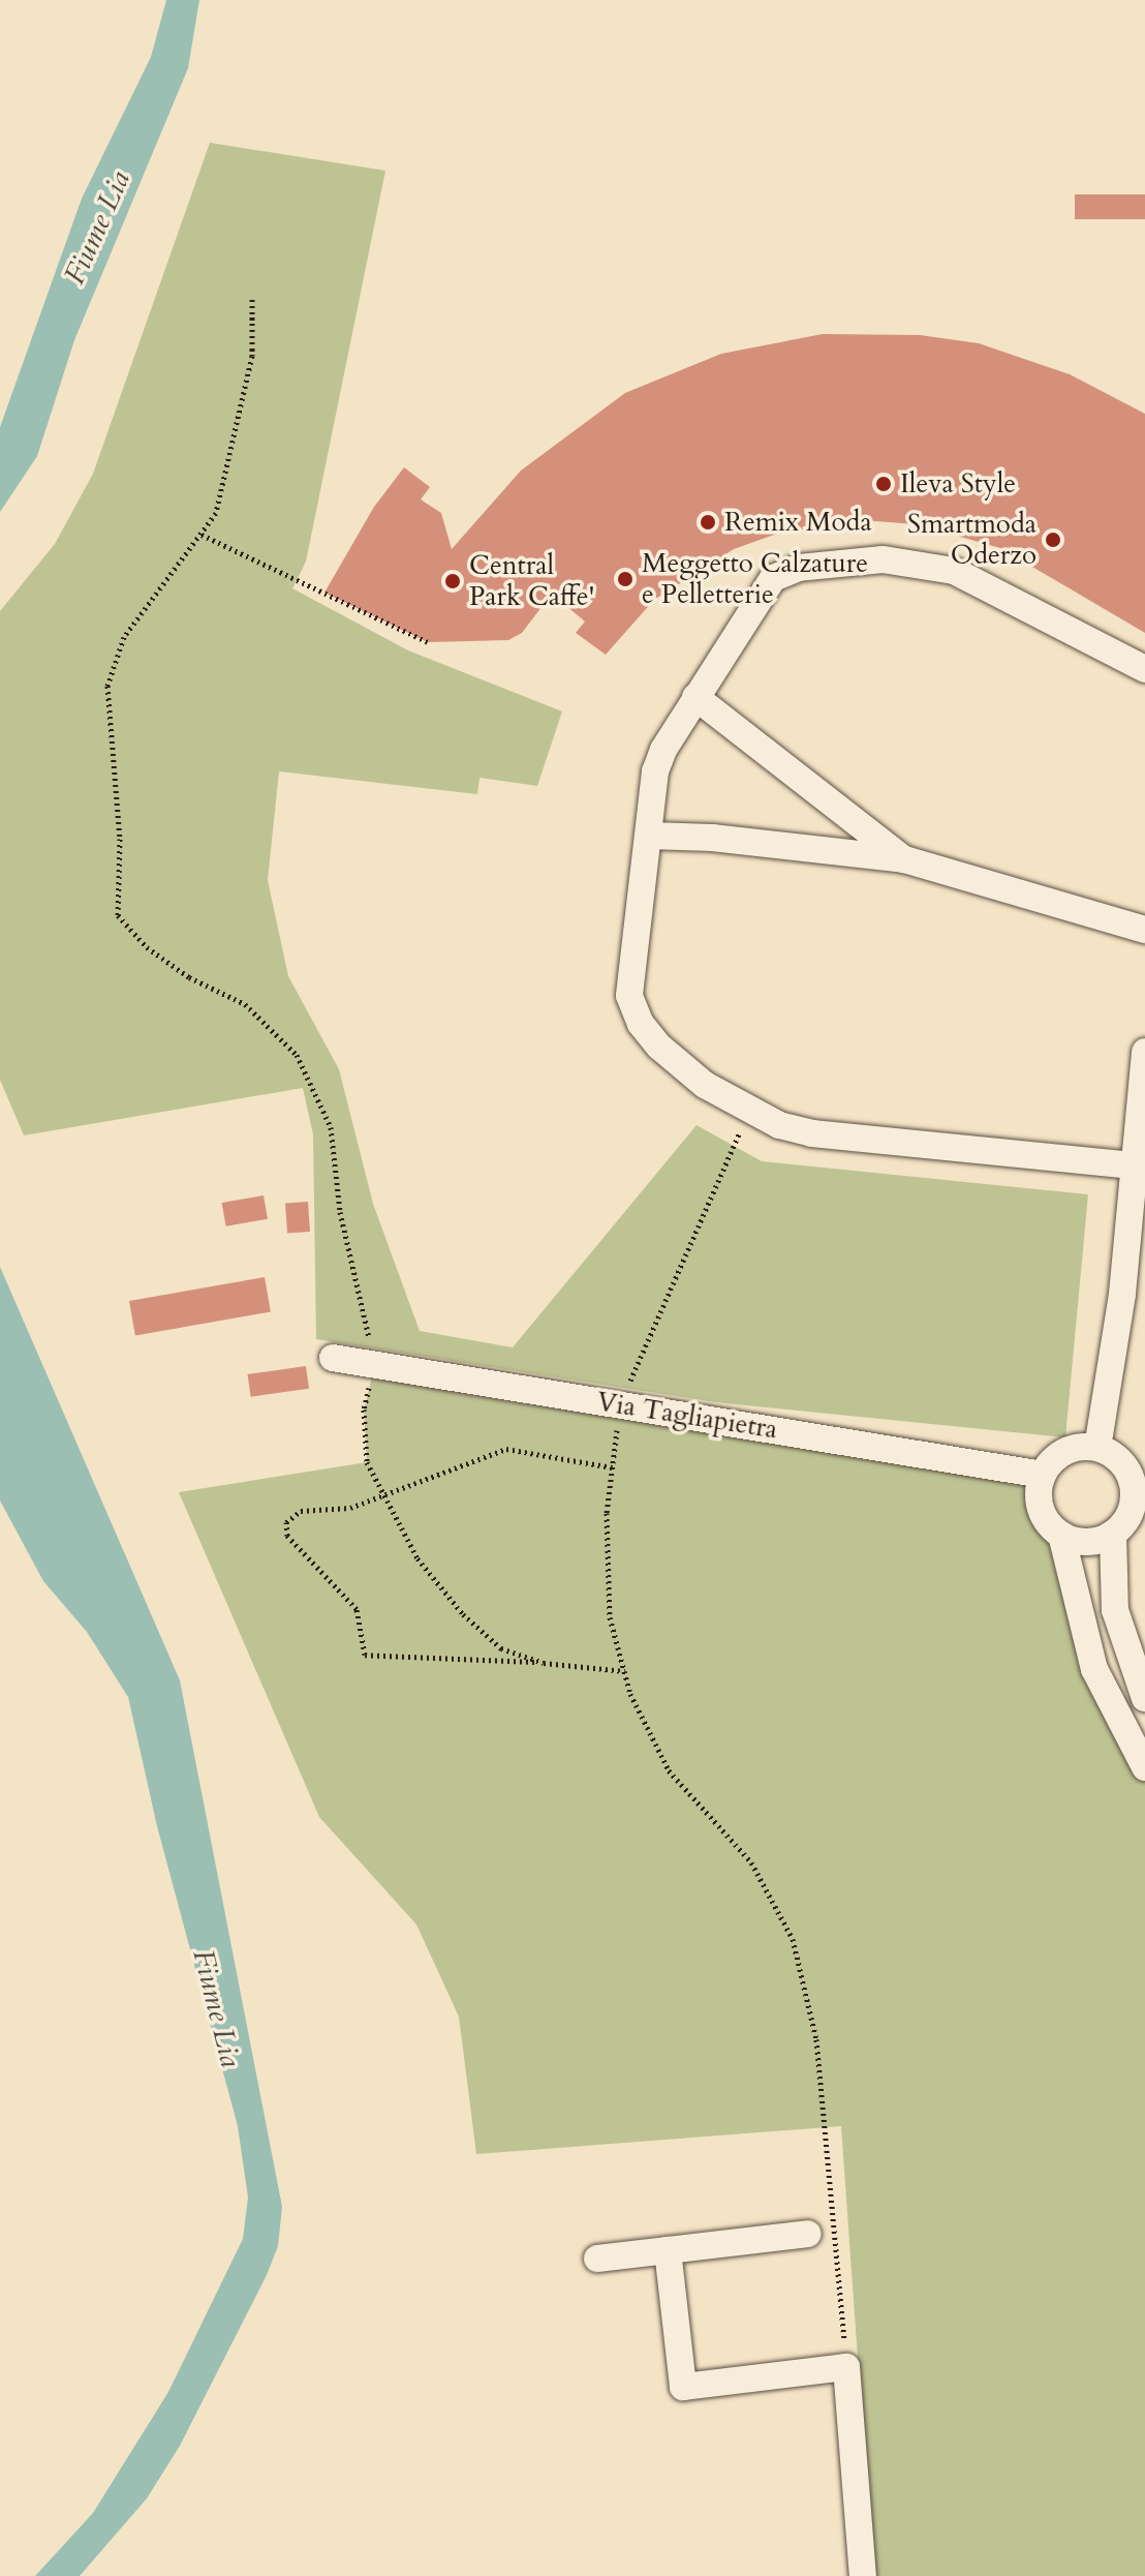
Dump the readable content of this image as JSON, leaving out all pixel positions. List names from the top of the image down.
{
  "streets": {
    "street": ["Via Tagliapietra"]
  },
  "water": ["Fiume Lia"],
  "places": [
    "Ileva Style",
    "Remix Moda",
    "Smartmoda Oderzo",
    "Meggetto Calzature e Pelletterie",
    "Central Park Caffe'"
  ]
}
